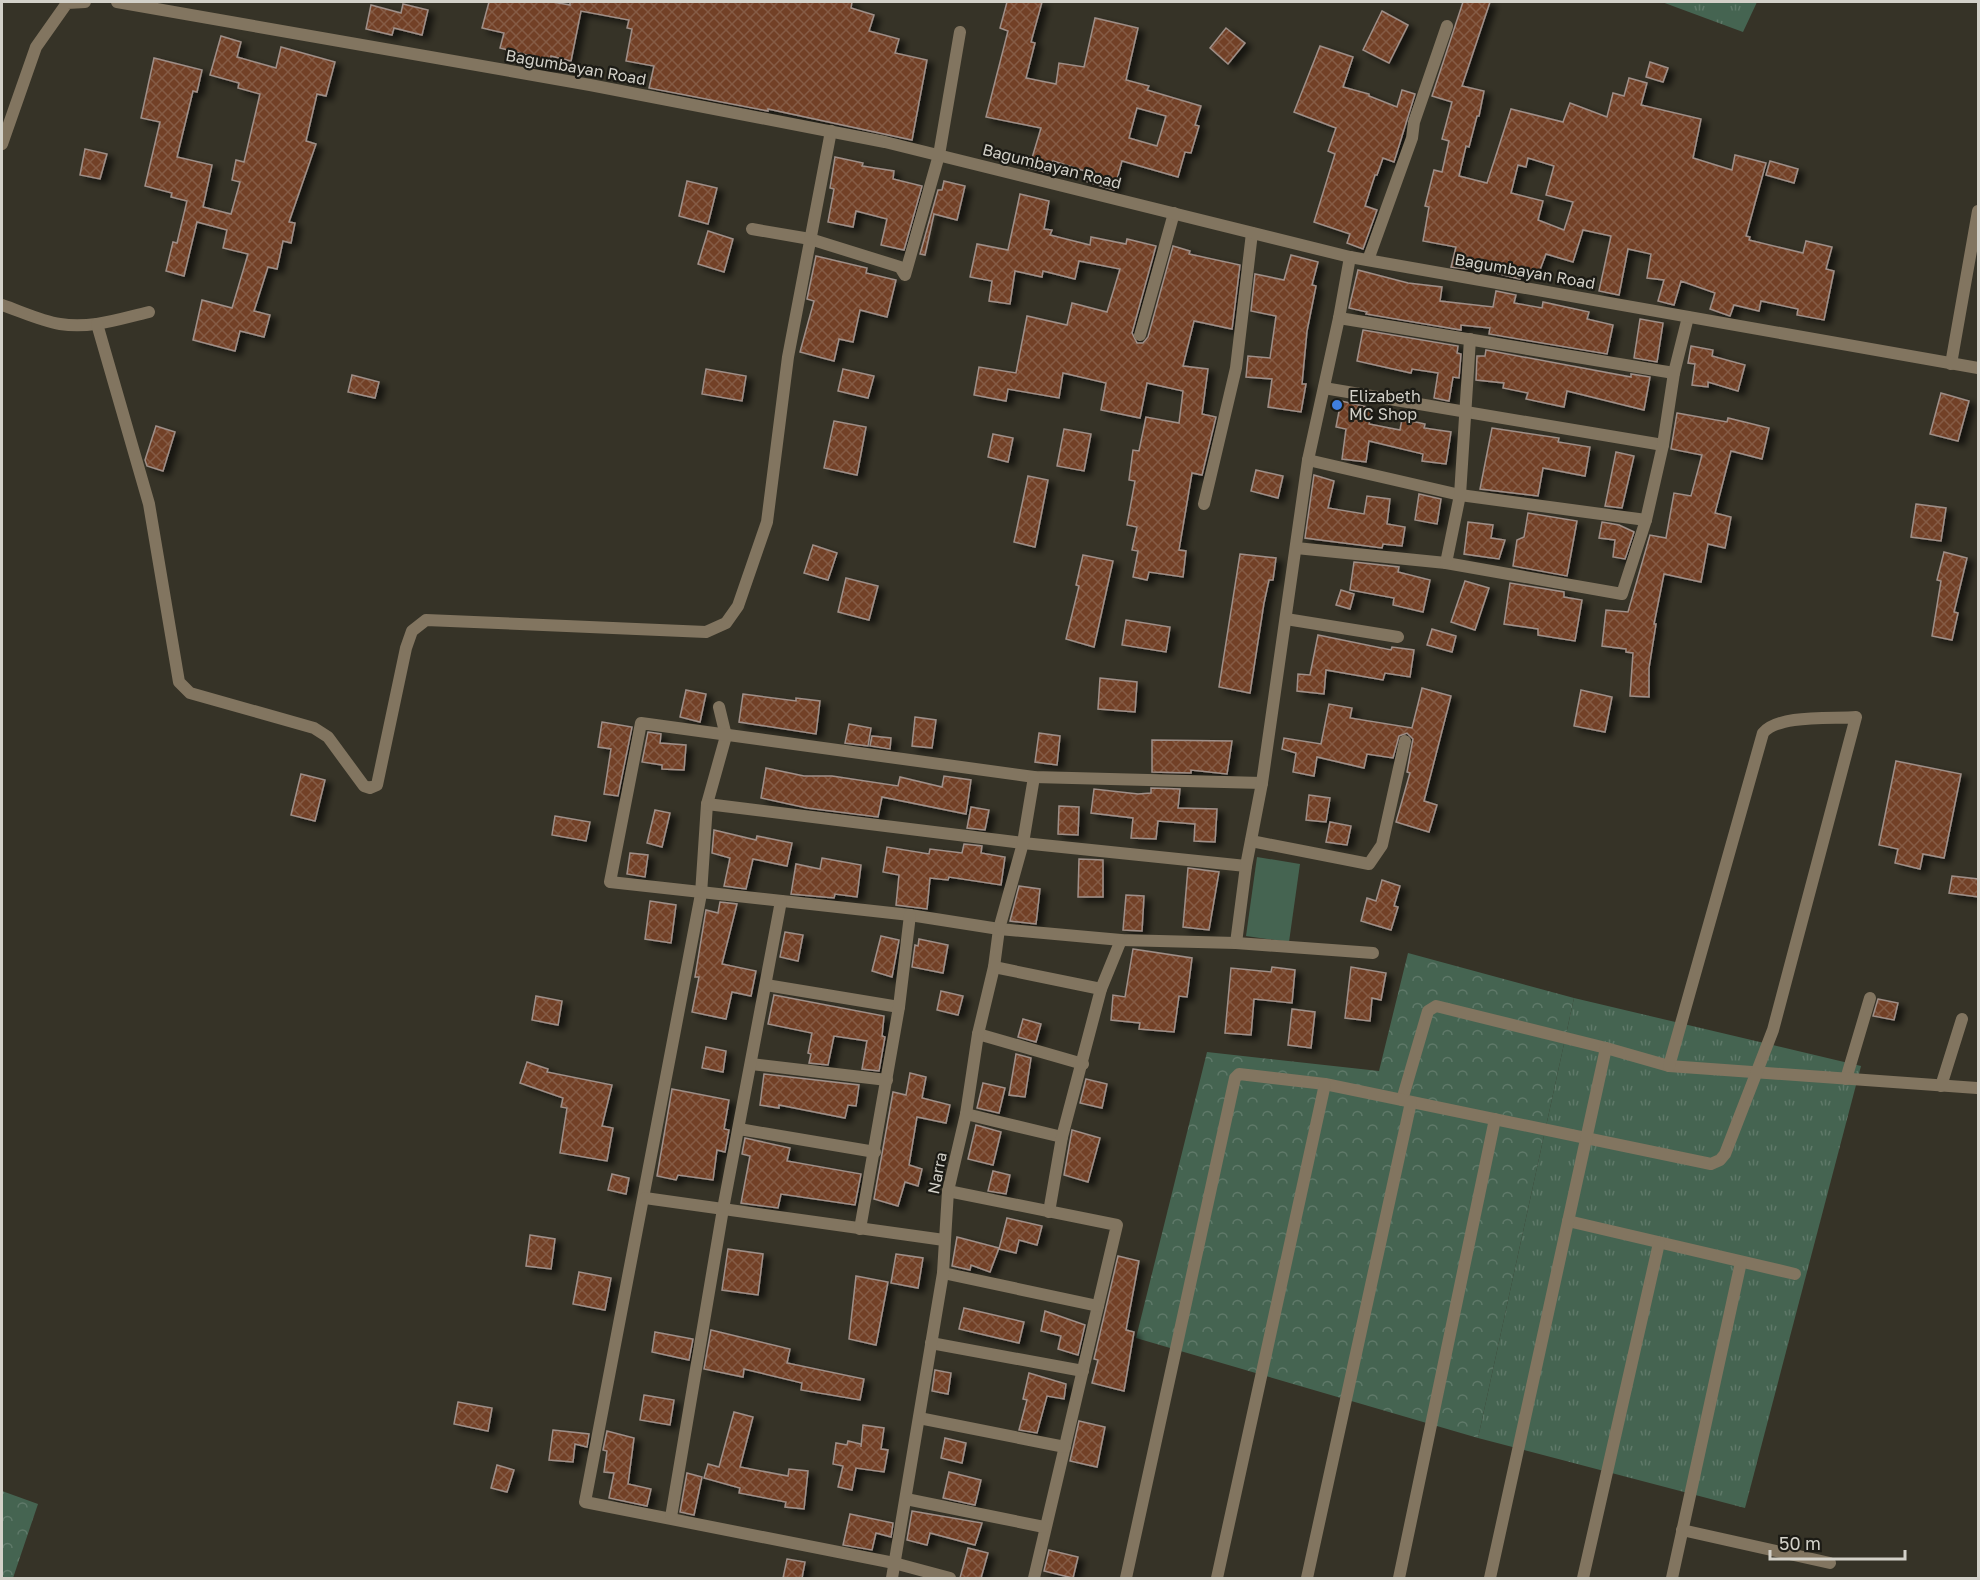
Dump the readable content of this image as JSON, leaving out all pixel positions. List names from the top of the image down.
{
  "streets": {
    "street": ["Bagumbayan Road", "Narra"]
  },
  "places": ["Elizabeth MC Shop"],
  "scale_bar": "50 m"
}
